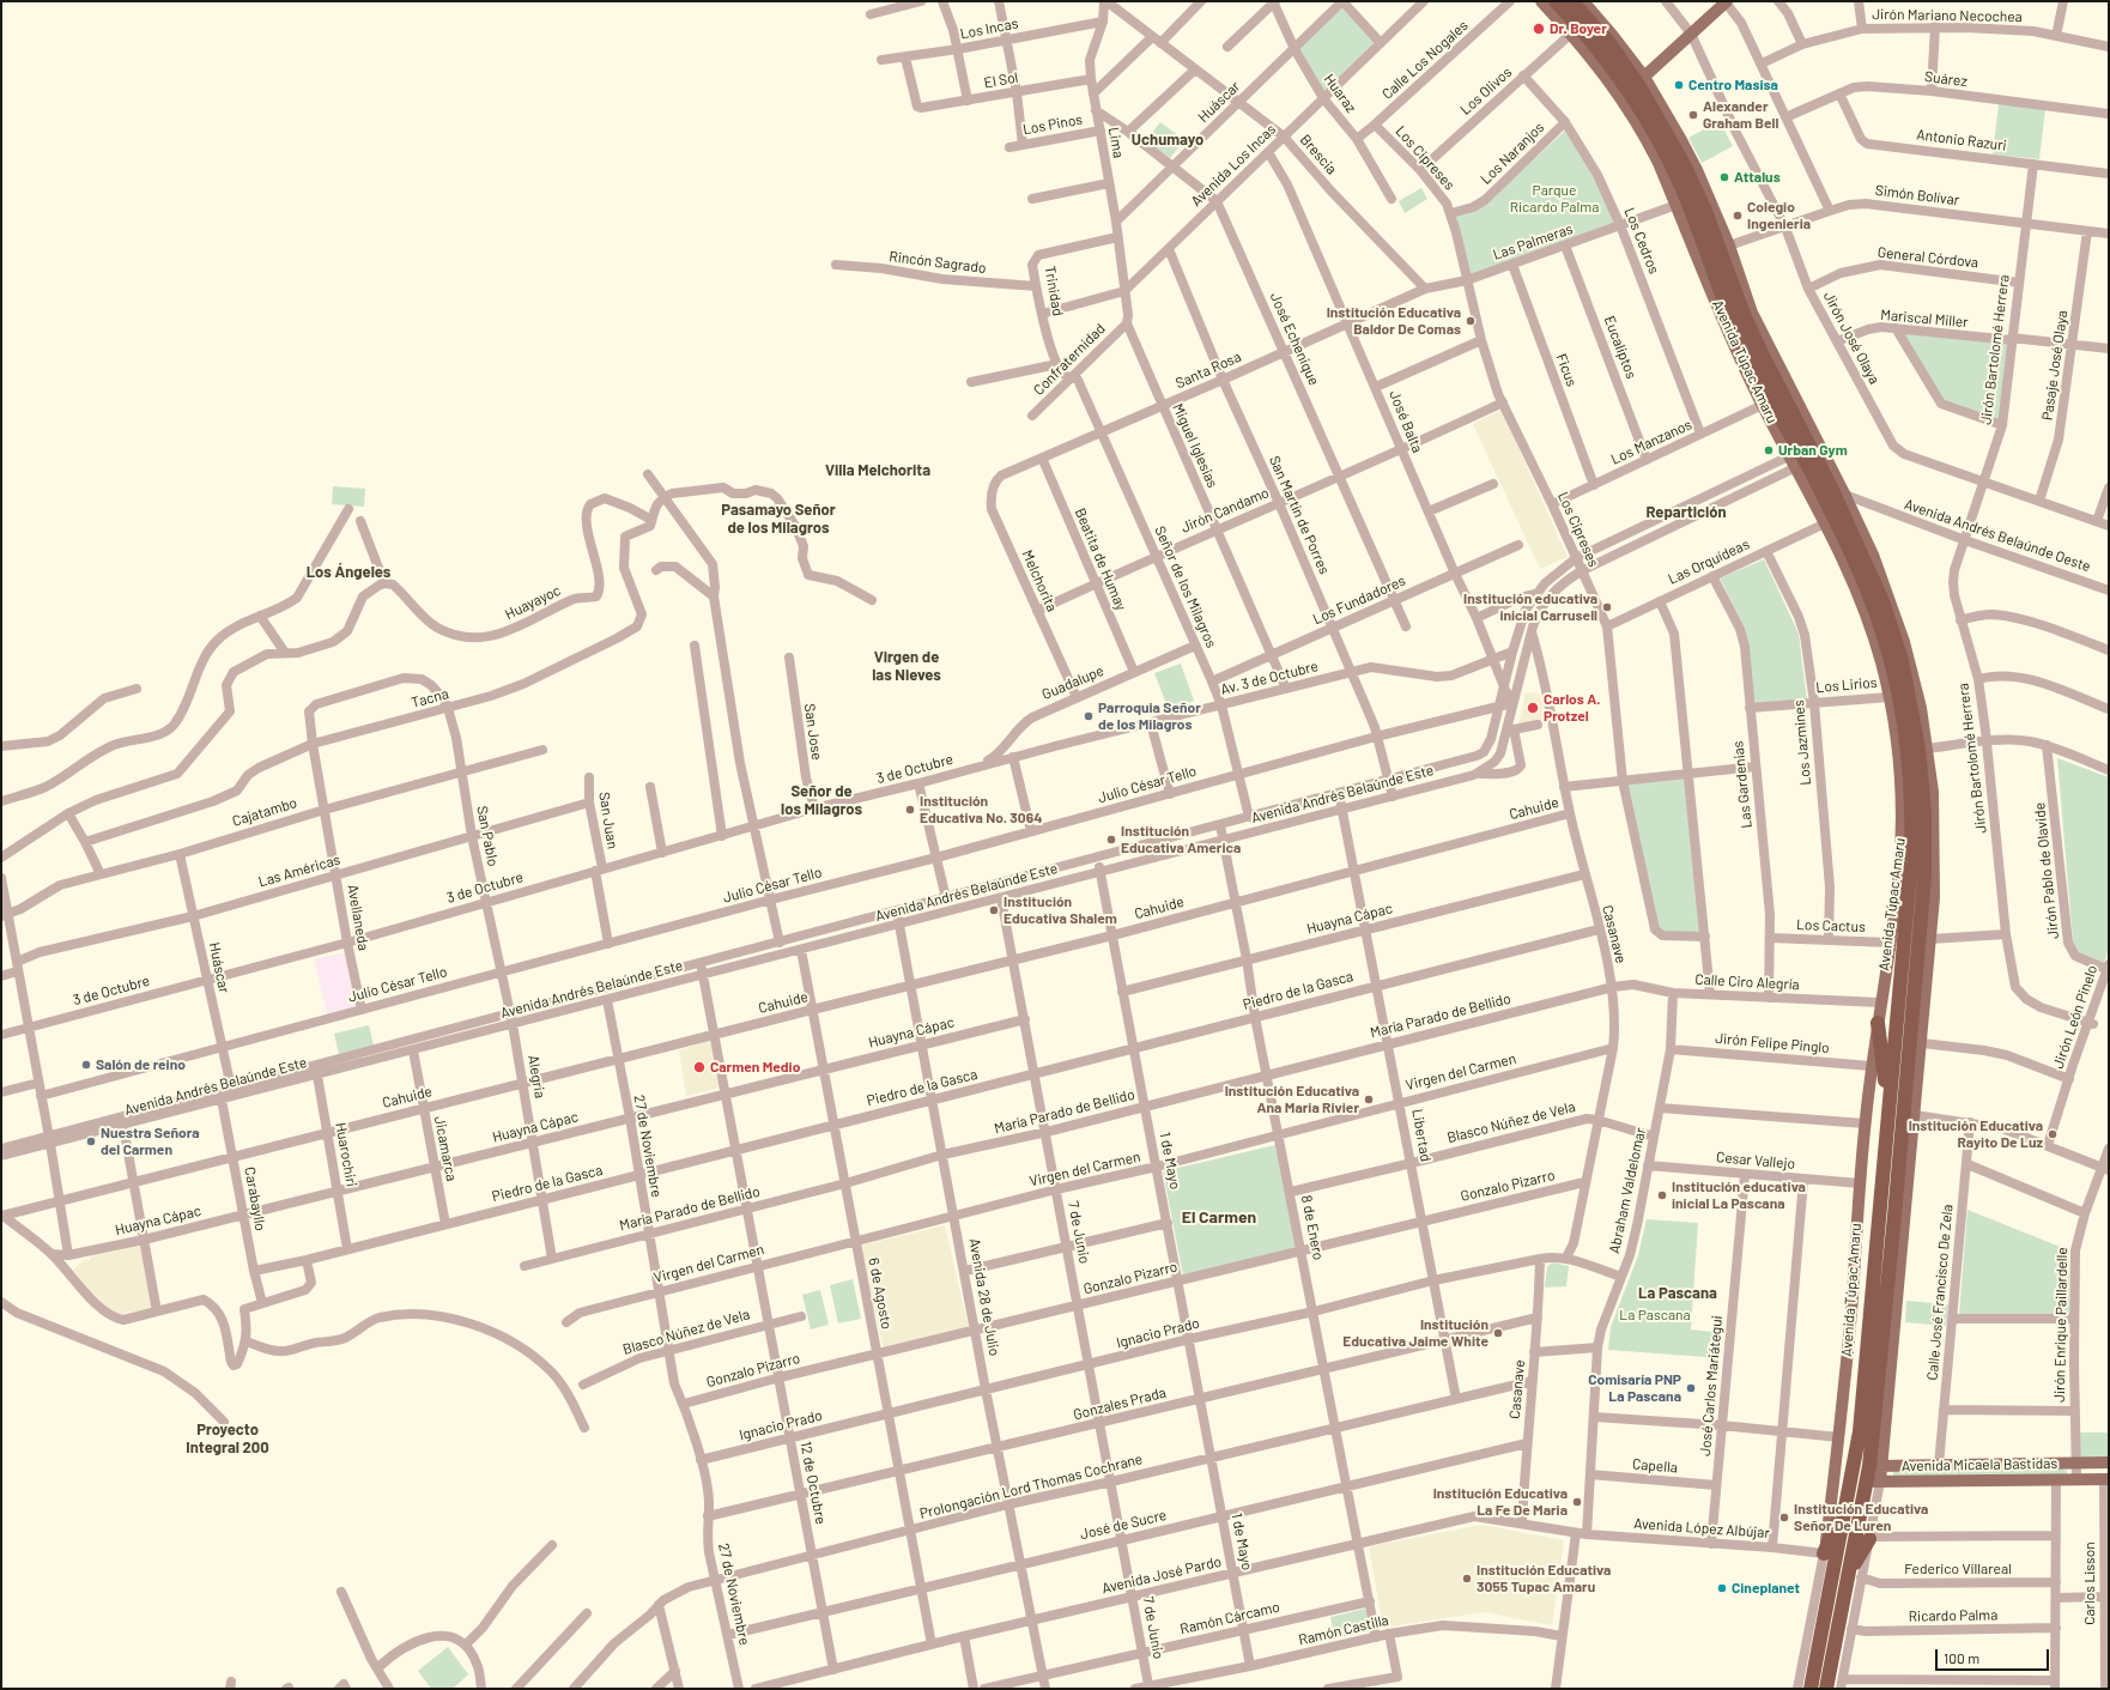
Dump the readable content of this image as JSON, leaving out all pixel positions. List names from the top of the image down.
{
  "streets": {
    "highway": ["Avenida Túpac Amaru"],
    "main road": ["Avenida Micaela Bastidas"],
    "street": [
      "Jirón Mariano Necochea",
      "Los Incas",
      "Calle Los Nogales",
      "Suárez",
      "El Sol",
      "Los Olivos",
      "Huaraz",
      "Huáscar",
      "Los Pinos",
      "Antonio Razuri",
      "Lima",
      "Los Naranjos",
      "Brescia",
      "Los Cipreses",
      "Avenida Los Incas",
      "Simón Bolívar",
      "Los Cedros",
      "Las Palmeras",
      "General Córdova",
      "Rincón Sagrado",
      "Trinidad",
      "Mariscal Miller",
      "Jirón José Olaya",
      "José Echenique",
      "Eucaliptos",
      "Jirón Bartolomé Herrera",
      "Confraternidad",
      "Pasaje José Olaya",
      "Santa Rosa",
      "Ficus",
      "José Balta",
      "Los Manzanos",
      "Miguel Iglesias",
      "Jirón Candamo",
      "San Martín de Porres",
      "Avenida Andrés Belaúnde Oeste",
      "Beatita de Humay",
      "Las Orquídeas",
      "Melchorita",
      "Señor de los Milagros",
      "Los Fundadores",
      "Huayayoc",
      "Av. 3 de Octubre",
      "Guadalupe",
      "Los Lirios",
      "Tacna",
      "San Jose",
      "Los Jazmines",
      "3 de Octubre",
      "Julio César Tello",
      "Las Gardenias",
      "Avenida Andrés Belaúnde Este",
      "Cahuide",
      "Cajatambo",
      "San Juan",
      "San Pablo",
      "Las Américas",
      "Jirón Pablo de Olavide",
      "Avellaneda",
      "Huayna Cápac",
      "Los Cactus",
      "Casanave",
      "Calle Ciro Alegría",
      "Piedro de la Gasca",
      "María Parado de Bellido",
      "Jirón León Pinelo",
      "Jirón Felipe Pinglo",
      "Virgen del Carmen",
      "Alegria",
      "Blasco Núñez de Vela",
      "Libertad",
      "27 de Noviembre",
      "Jicamarca",
      "Huarochiri",
      "1 de Mayo",
      "Cesar Vallejo",
      "Gonzalo Pizarro",
      "Abraham Valdelomar",
      "Carabayllo",
      "8 de Enero",
      "7 de Junio",
      "Calle José Francisco De Zela",
      "6 de Agosto",
      "Avenida 28 de Julio",
      "Jirón Enrique Paillardelle",
      "Ignacio Prado",
      "José Carlos Mariátegui",
      "Gonzales Prada",
      "Capella",
      "12 de Octubre",
      "Prolongación Lord Thomas Cochrane",
      "José de Sucre",
      "Avenida López Albújar",
      "Federico Villareal",
      "Avenida José Pardo",
      "Carlos Lisson",
      "Ricardo Palma",
      "Ramón Cárcamo",
      "Ramón Castilla"
    ]
  },
  "crossings": [
    ["Los Incas", "El Sol"],
    ["Los Incas", "Lima"],
    ["Calle Los Nogales", "Huaraz"],
    ["Calle Los Nogales", "Los Cipreses"],
    ["Suárez", "Antonio Razuri"],
    ["El Sol", "Lima"],
    ["Los Olivos", "Los Cipreses"],
    ["Los Olivos", "Los Cedros"],
    ["Los Olivos", "Avenida Túpac Amaru"],
    ["Huaraz", "Huáscar"],
    ["Huaraz", "Avenida Los Incas"],
    ["Huáscar", "Lima"],
    ["Huáscar", "Brescia"],
    ["Huáscar", "José Echenique"],
    ["Huáscar", "3 de Octubre"],
    ["Huáscar", "Julio César Tello"],
    ["Huáscar", "Avenida Andrés Belaúnde Este"],
    ["Huáscar", "Cajatambo"],
    ["Huáscar", "Las Américas"],
    ["Los Pinos", "Lima"],
    ["Antonio Razuri", "Jirón Bartolomé Herrera"],
    ["Lima", "Brescia"],
    ["Lima", "Avenida Los Incas"],
    ["Lima", "Trinidad"],
    ["Lima", "José Echenique"],
    ["Lima", "Miguel Iglesias"],
    ["Los Naranjos", "Los Cipreses"],
    ["Los Naranjos", "Los Cedros"],
    ["Brescia", "Avenida Los Incas"],
    ["Brescia", "Las Palmeras"],
    ["Brescia", "Santa Rosa"],
    ["Los Cipreses", "Las Palmeras"],
    ["Los Cipreses", "Los Manzanos"],
    ["Los Cipreses", "Jirón Candamo"],
    ["Los Cipreses", "Las Orquídeas"],
    ["Los Cipreses", "Avenida Andrés Belaúnde Este"],
    ["Avenida Los Incas", "Trinidad"],
    ["Avenida Los Incas", "José Echenique"],
    ["Avenida Los Incas", "José Balta"],
    ["Avenida Los Incas", "Miguel Iglesias"],
    ["Avenida Los Incas", "San Martín de Porres"],
    ["Simón Bolívar", "Jirón José Olaya"],
    ["Simón Bolívar", "Jirón Bartolomé Herrera"],
    ["Simón Bolívar", "Avenida Túpac Amaru"],
    ["Simón Bolívar", "Pasaje José Olaya"],
    ["Los Cedros", "Las Palmeras"],
    ["Los Cedros", "Los Manzanos"],
    ["Las Palmeras", "Eucaliptos"],
    ["Las Palmeras", "Avenida Túpac Amaru"],
    ["Las Palmeras", "Santa Rosa"],
    ["Las Palmeras", "Ficus"],
    ["General Córdova", "Jirón José Olaya"],
    ["General Córdova", "Jirón Bartolomé Herrera"],
    ["Rincón Sagrado", "Trinidad"],
    ["Mariscal Miller", "Jirón José Olaya"],
    ["Mariscal Miller", "Jirón Bartolomé Herrera"],
    ["Mariscal Miller", "Pasaje José Olaya"],
    ["Jirón José Olaya", "Jirón Bartolomé Herrera"],
    ["Jirón José Olaya", "Pasaje José Olaya"],
    ["José Echenique", "Santa Rosa"],
    ["José Echenique", "Jirón Candamo"],
    ["José Echenique", "Los Fundadores"],
    ["Eucaliptos", "Los Manzanos"],
    ["Jirón Bartolomé Herrera", "Avenida Andrés Belaúnde Oeste"],
    ["Jirón Bartolomé Herrera", "Jirón León Pinelo"],
    ["Confraternidad", "Miguel Iglesias"],
    ["Confraternidad", "Señor de los Milagros"],
    ["Avenida Túpac Amaru", "Los Manzanos"],
    ["Avenida Túpac Amaru", "Avenida Andrés Belaúnde Oeste"],
    ["Avenida Túpac Amaru", "Las Orquídeas"],
    ["Avenida Túpac Amaru", "Los Lirios"],
    ["Avenida Túpac Amaru", "Avenida Andrés Belaúnde Este"],
    ["Avenida Túpac Amaru", "Los Cactus"],
    ["Avenida Túpac Amaru", "Calle Ciro Alegría"],
    ["Avenida Túpac Amaru", "Jirón Felipe Pinglo"],
    ["Avenida Túpac Amaru", "Cesar Vallejo"],
    ["Avenida Túpac Amaru", "Avenida Micaela Bastidas"],
    ["Avenida Túpac Amaru", "Avenida López Albújar"],
    ["Avenida Túpac Amaru", "Federico Villareal"],
    ["Avenida Túpac Amaru", "Ricardo Palma"],
    ["Santa Rosa", "José Balta"],
    ["Santa Rosa", "Miguel Iglesias"],
    ["Santa Rosa", "San Martín de Porres"],
    ["Santa Rosa", "Beatita de Humay"],
    ["Santa Rosa", "Melchorita"],
    ["Santa Rosa", "Señor de los Milagros"],
    ["Ficus", "Los Manzanos"],
    ["José Balta", "Jirón Candamo"],
    ["José Balta", "Los Fundadores"],
    ["José Balta", "Av. 3 de Octubre"],
    ["José Balta", "Julio César Tello"],
    ["José Balta", "Avenida Andrés Belaúnde Este"],
    ["Miguel Iglesias", "Jirón Candamo"],
    ["Miguel Iglesias", "Los Fundadores"],
    ["Miguel Iglesias", "Av. 3 de Octubre"],
    ["Jirón Candamo", "San Martín de Porres"],
    ["Jirón Candamo", "Beatita de Humay"],
    ["Jirón Candamo", "Melchorita"],
    ["Jirón Candamo", "Señor de los Milagros"],
    ["San Martín de Porres", "Los Fundadores"],
    ["San Martín de Porres", "Av. 3 de Octubre"],
    ["San Martín de Porres", "Julio César Tello"],
    ["San Martín de Porres", "Avenida Andrés Belaúnde Este"],
    ["Beatita de Humay", "Guadalupe"],
    ["Las Orquídeas", "Los Jazmines"],
    ["Las Orquídeas", "Las Gardenias"],
    ["Melchorita", "Guadalupe"],
    ["Señor de los Milagros", "Los Fundadores"],
    ["Señor de los Milagros", "Av. 3 de Octubre"],
    ["Señor de los Milagros", "Guadalupe"],
    ["Señor de los Milagros", "Julio César Tello"],
    ["Señor de los Milagros", "Avenida Andrés Belaúnde Este"],
    ["Huayayoc", "Tacna"],
    ["Av. 3 de Octubre", "Guadalupe"],
    ["Av. 3 de Octubre", "3 de Octubre"],
    ["Av. 3 de Octubre", "Avenida Andrés Belaúnde Este"],
    ["Guadalupe", "3 de Octubre"],
    ["Los Lirios", "Los Jazmines"],
    ["Los Lirios", "Las Gardenias"],
    ["Tacna", "San Pablo"],
    ["Tacna", "Avellaneda"],
    ["San Jose", "3 de Octubre"],
    ["Los Jazmines", "Los Cactus"],
    ["3 de Octubre", "San Juan"],
    ["3 de Octubre", "San Pablo"],
    ["3 de Octubre", "Avellaneda"],
    ["Julio César Tello", "Avenida Andrés Belaúnde Este"],
    ["Julio César Tello", "San Juan"],
    ["Julio César Tello", "San Pablo"],
    ["Julio César Tello", "Avellaneda"],
    ["Las Gardenias", "Los Cactus"],
    ["Las Gardenias", "Calle Ciro Alegría"],
    ["Avenida Andrés Belaúnde Este", "San Pablo"],
    ["Avenida Andrés Belaúnde Este", "Casanave"],
    ["Avenida Andrés Belaúnde Este", "Alegria"],
    ["Avenida Andrés Belaúnde Este", "Libertad"],
    ["Avenida Andrés Belaúnde Este", "27 de Noviembre"],
    ["Avenida Andrés Belaúnde Este", "Jicamarca"],
    ["Avenida Andrés Belaúnde Este", "Huarochiri"],
    ["Avenida Andrés Belaúnde Este", "1 de Mayo"],
    ["Avenida Andrés Belaúnde Este", "Carabayllo"],
    ["Avenida Andrés Belaúnde Este", "8 de Enero"],
    ["Avenida Andrés Belaúnde Este", "7 de Junio"],
    ["Avenida Andrés Belaúnde Este", "6 de Agosto"],
    ["Avenida Andrés Belaúnde Este", "Avenida 28 de Julio"],
    ["Avenida Andrés Belaúnde Este", "12 de Octubre"],
    ["Cahuide", "Casanave"],
    ["Cahuide", "Alegria"],
    ["Cahuide", "Libertad"],
    ["Cahuide", "27 de Noviembre"],
    ["Cahuide", "Jicamarca"],
    ["Cahuide", "Huarochiri"],
    ["Cahuide", "1 de Mayo"],
    ["Cahuide", "Carabayllo"],
    ["Cahuide", "8 de Enero"],
    ["Cahuide", "7 de Junio"],
    ["Cahuide", "6 de Agosto"],
    ["Cahuide", "Avenida 28 de Julio"],
    ["Cahuide", "12 de Octubre"],
    ["Cajatambo", "San Pablo"],
    ["Cajatambo", "Avellaneda"],
    ["San Juan", "Las Américas"],
    ["San Pablo", "Las Américas"],
    ["San Pablo", "Avellaneda"],
    ["San Pablo", "Alegria"],
    ["Las Américas", "Avellaneda"],
    ["Jirón Pablo de Olavide", "Jirón León Pinelo"],
    ["Huayna Cápac", "Casanave"],
    ["Huayna Cápac", "Alegria"],
    ["Huayna Cápac", "Libertad"],
    ["Huayna Cápac", "27 de Noviembre"],
    ["Huayna Cápac", "Jicamarca"],
    ["Huayna Cápac", "Huarochiri"],
    ["Huayna Cápac", "1 de Mayo"],
    ["Huayna Cápac", "Carabayllo"],
    ["Huayna Cápac", "8 de Enero"],
    ["Huayna Cápac", "7 de Junio"],
    ["Huayna Cápac", "6 de Agosto"],
    ["Huayna Cápac", "Avenida 28 de Julio"],
    ["Huayna Cápac", "12 de Octubre"],
    ["Casanave", "Calle Ciro Alegría"],
    ["Casanave", "Piedro de la Gasca"],
    ["Casanave", "María Parado de Bellido"],
    ["Casanave", "Virgen del Carmen"],
    ["Casanave", "Blasco Núñez de Vela"],
    ["Casanave", "Gonzalo Pizarro"],
    ["Casanave", "Ignacio Prado"],
    ["Casanave", "Gonzales Prada"],
    ["Casanave", "Prolongación Lord Thomas Cochrane"],
    ["Casanave", "José de Sucre"],
    ["Casanave", "Avenida José Pardo"],
    ["Calle Ciro Alegría", "María Parado de Bellido"],
    ["Calle Ciro Alegría", "Abraham Valdelomar"],
    ["Piedro de la Gasca", "Alegria"],
    ["Piedro de la Gasca", "Libertad"],
    ["Piedro de la Gasca", "27 de Noviembre"],
    ["Piedro de la Gasca", "Jicamarca"],
    ["Piedro de la Gasca", "Huarochiri"],
    ["Piedro de la Gasca", "1 de Mayo"],
    ["Piedro de la Gasca", "Carabayllo"],
    ["Piedro de la Gasca", "8 de Enero"],
    ["Piedro de la Gasca", "7 de Junio"],
    ["Piedro de la Gasca", "6 de Agosto"],
    ["Piedro de la Gasca", "Avenida 28 de Julio"],
    ["Piedro de la Gasca", "12 de Octubre"],
    ["María Parado de Bellido", "Alegria"],
    ["María Parado de Bellido", "Libertad"],
    ["María Parado de Bellido", "27 de Noviembre"],
    ["María Parado de Bellido", "1 de Mayo"],
    ["María Parado de Bellido", "8 de Enero"],
    ["María Parado de Bellido", "7 de Junio"],
    ["María Parado de Bellido", "6 de Agosto"],
    ["María Parado de Bellido", "Avenida 28 de Julio"],
    ["María Parado de Bellido", "12 de Octubre"],
    ["Jirón Felipe Pinglo", "Abraham Valdelomar"],
    ["Virgen del Carmen", "Libertad"],
    ["Virgen del Carmen", "27 de Noviembre"],
    ["Virgen del Carmen", "1 de Mayo"],
    ["Virgen del Carmen", "8 de Enero"],
    ["Virgen del Carmen", "7 de Junio"],
    ["Virgen del Carmen", "6 de Agosto"],
    ["Virgen del Carmen", "Avenida 28 de Julio"],
    ["Virgen del Carmen", "12 de Octubre"],
    ["Blasco Núñez de Vela", "Libertad"],
    ["Blasco Núñez de Vela", "27 de Noviembre"],
    ["Blasco Núñez de Vela", "Abraham Valdelomar"],
    ["Blasco Núñez de Vela", "8 de Enero"],
    ["Blasco Núñez de Vela", "12 de Octubre"],
    ["Libertad", "Gonzalo Pizarro"],
    ["Libertad", "Ignacio Prado"],
    ["Libertad", "Gonzales Prada"],
    ["Libertad", "Prolongación Lord Thomas Cochrane"],
    ["27 de Noviembre", "Gonzalo Pizarro"],
    ["27 de Noviembre", "Ignacio Prado"],
    ["27 de Noviembre", "Gonzales Prada"],
    ["27 de Noviembre", "Prolongación Lord Thomas Cochrane"],
    ["27 de Noviembre", "José de Sucre"],
    ["1 de Mayo", "Gonzalo Pizarro"],
    ["1 de Mayo", "Ignacio Prado"],
    ["1 de Mayo", "Gonzales Prada"],
    ["1 de Mayo", "Prolongación Lord Thomas Cochrane"],
    ["1 de Mayo", "José de Sucre"],
    ["1 de Mayo", "Avenida José Pardo"],
    ["1 de Mayo", "Ramón Cárcamo"],
    ["1 de Mayo", "Ramón Castilla"],
    ["Cesar Vallejo", "Abraham Valdelomar"],
    ["Cesar Vallejo", "José Carlos Mariátegui"],
    ["Gonzalo Pizarro", "8 de Enero"],
    ["Gonzalo Pizarro", "7 de Junio"],
    ["Gonzalo Pizarro", "6 de Agosto"],
    ["Gonzalo Pizarro", "Avenida 28 de Julio"],
    ["Gonzalo Pizarro", "12 de Octubre"],
    ["Abraham Valdelomar", "Ignacio Prado"],
    ["Abraham Valdelomar", "Capella"],
    ["Abraham Valdelomar", "Avenida López Albújar"],
    ["8 de Enero", "Ignacio Prado"],
    ["8 de Enero", "Gonzales Prada"],
    ["8 de Enero", "Prolongación Lord Thomas Cochrane"],
    ["8 de Enero", "José de Sucre"],
    ["8 de Enero", "Avenida José Pardo"],
    ["8 de Enero", "Ramón Cárcamo"],
    ["8 de Enero", "Ramón Castilla"],
    ["7 de Junio", "Ignacio Prado"],
    ["7 de Junio", "Gonzales Prada"],
    ["7 de Junio", "Prolongación Lord Thomas Cochrane"],
    ["7 de Junio", "José de Sucre"],
    ["7 de Junio", "Avenida José Pardo"],
    ["7 de Junio", "Ramón Cárcamo"],
    ["7 de Junio", "Ramón Castilla"],
    ["Calle José Francisco De Zela", "Avenida Micaela Bastidas"],
    ["6 de Agosto", "Ignacio Prado"],
    ["6 de Agosto", "Gonzales Prada"],
    ["6 de Agosto", "Prolongación Lord Thomas Cochrane"],
    ["6 de Agosto", "José de Sucre"],
    ["6 de Agosto", "Avenida José Pardo"],
    ["Avenida 28 de Julio", "Ignacio Prado"],
    ["Avenida 28 de Julio", "Gonzales Prada"],
    ["Avenida 28 de Julio", "Prolongación Lord Thomas Cochrane"],
    ["Avenida 28 de Julio", "José de Sucre"],
    ["Avenida 28 de Julio", "Avenida José Pardo"],
    ["Avenida 28 de Julio", "Ramón Cárcamo"],
    ["Jirón Enrique Paillardelle", "Avenida Micaela Bastidas"],
    ["Ignacio Prado", "12 de Octubre"],
    ["José Carlos Mariátegui", "Capella"],
    ["José Carlos Mariátegui", "Avenida López Albújar"],
    ["Gonzales Prada", "12 de Octubre"],
    ["Avenida Micaela Bastidas", "Carlos Lisson"],
    ["12 de Octubre", "Prolongación Lord Thomas Cochrane"],
    ["12 de Octubre", "José de Sucre"],
    ["12 de Octubre", "Avenida José Pardo"],
    ["Avenida López Albújar", "Avenida José Pardo"]
  ],
  "districts": [
    "Uchumayo",
    "Villa Melchorita",
    "Pasamayo Señor de los Milagros",
    "Repartición",
    "Los Ángeles",
    "Virgen de las Nieves",
    "Señor de los Milagros",
    "El Carmen",
    "La Pascana",
    "Proyecto Integral 200"
  ],
  "parks": ["Parque Ricardo Palma", "La Pascana"],
  "places": [
    "Dr. Boyer",
    "Centro Masisa",
    "Alexander Graham Bell",
    "Attalus",
    "Colegio Ingenieria",
    "Institución Educativa Baldor De Comas",
    "Urban Gym",
    "Institución educativa inicial Carrusell",
    "Carlos A. Protzel",
    "Parroquia Señor de los Milagros",
    "Institución Educativa No. 3064",
    "Institución Educativa America",
    "Institución Educativa Shalem",
    "Salón de reino",
    "Carmen Medio",
    "Institución Educativa Ana Maria Rivier",
    "Institución Educativa Rayito De Luz",
    "Nuestra Señora del Carmen",
    "Institución educativa inicial La Pascana",
    "Institución Educativa Jaime White",
    "Comisaría PNP La Pascana",
    "Institución Educativa La Fe De Maria",
    "Institución Educativa Señor De Luren",
    "Institución Educativa 3055 Tupac Amaru",
    "Cineplanet"
  ],
  "scale_bar": "100 m"
}
